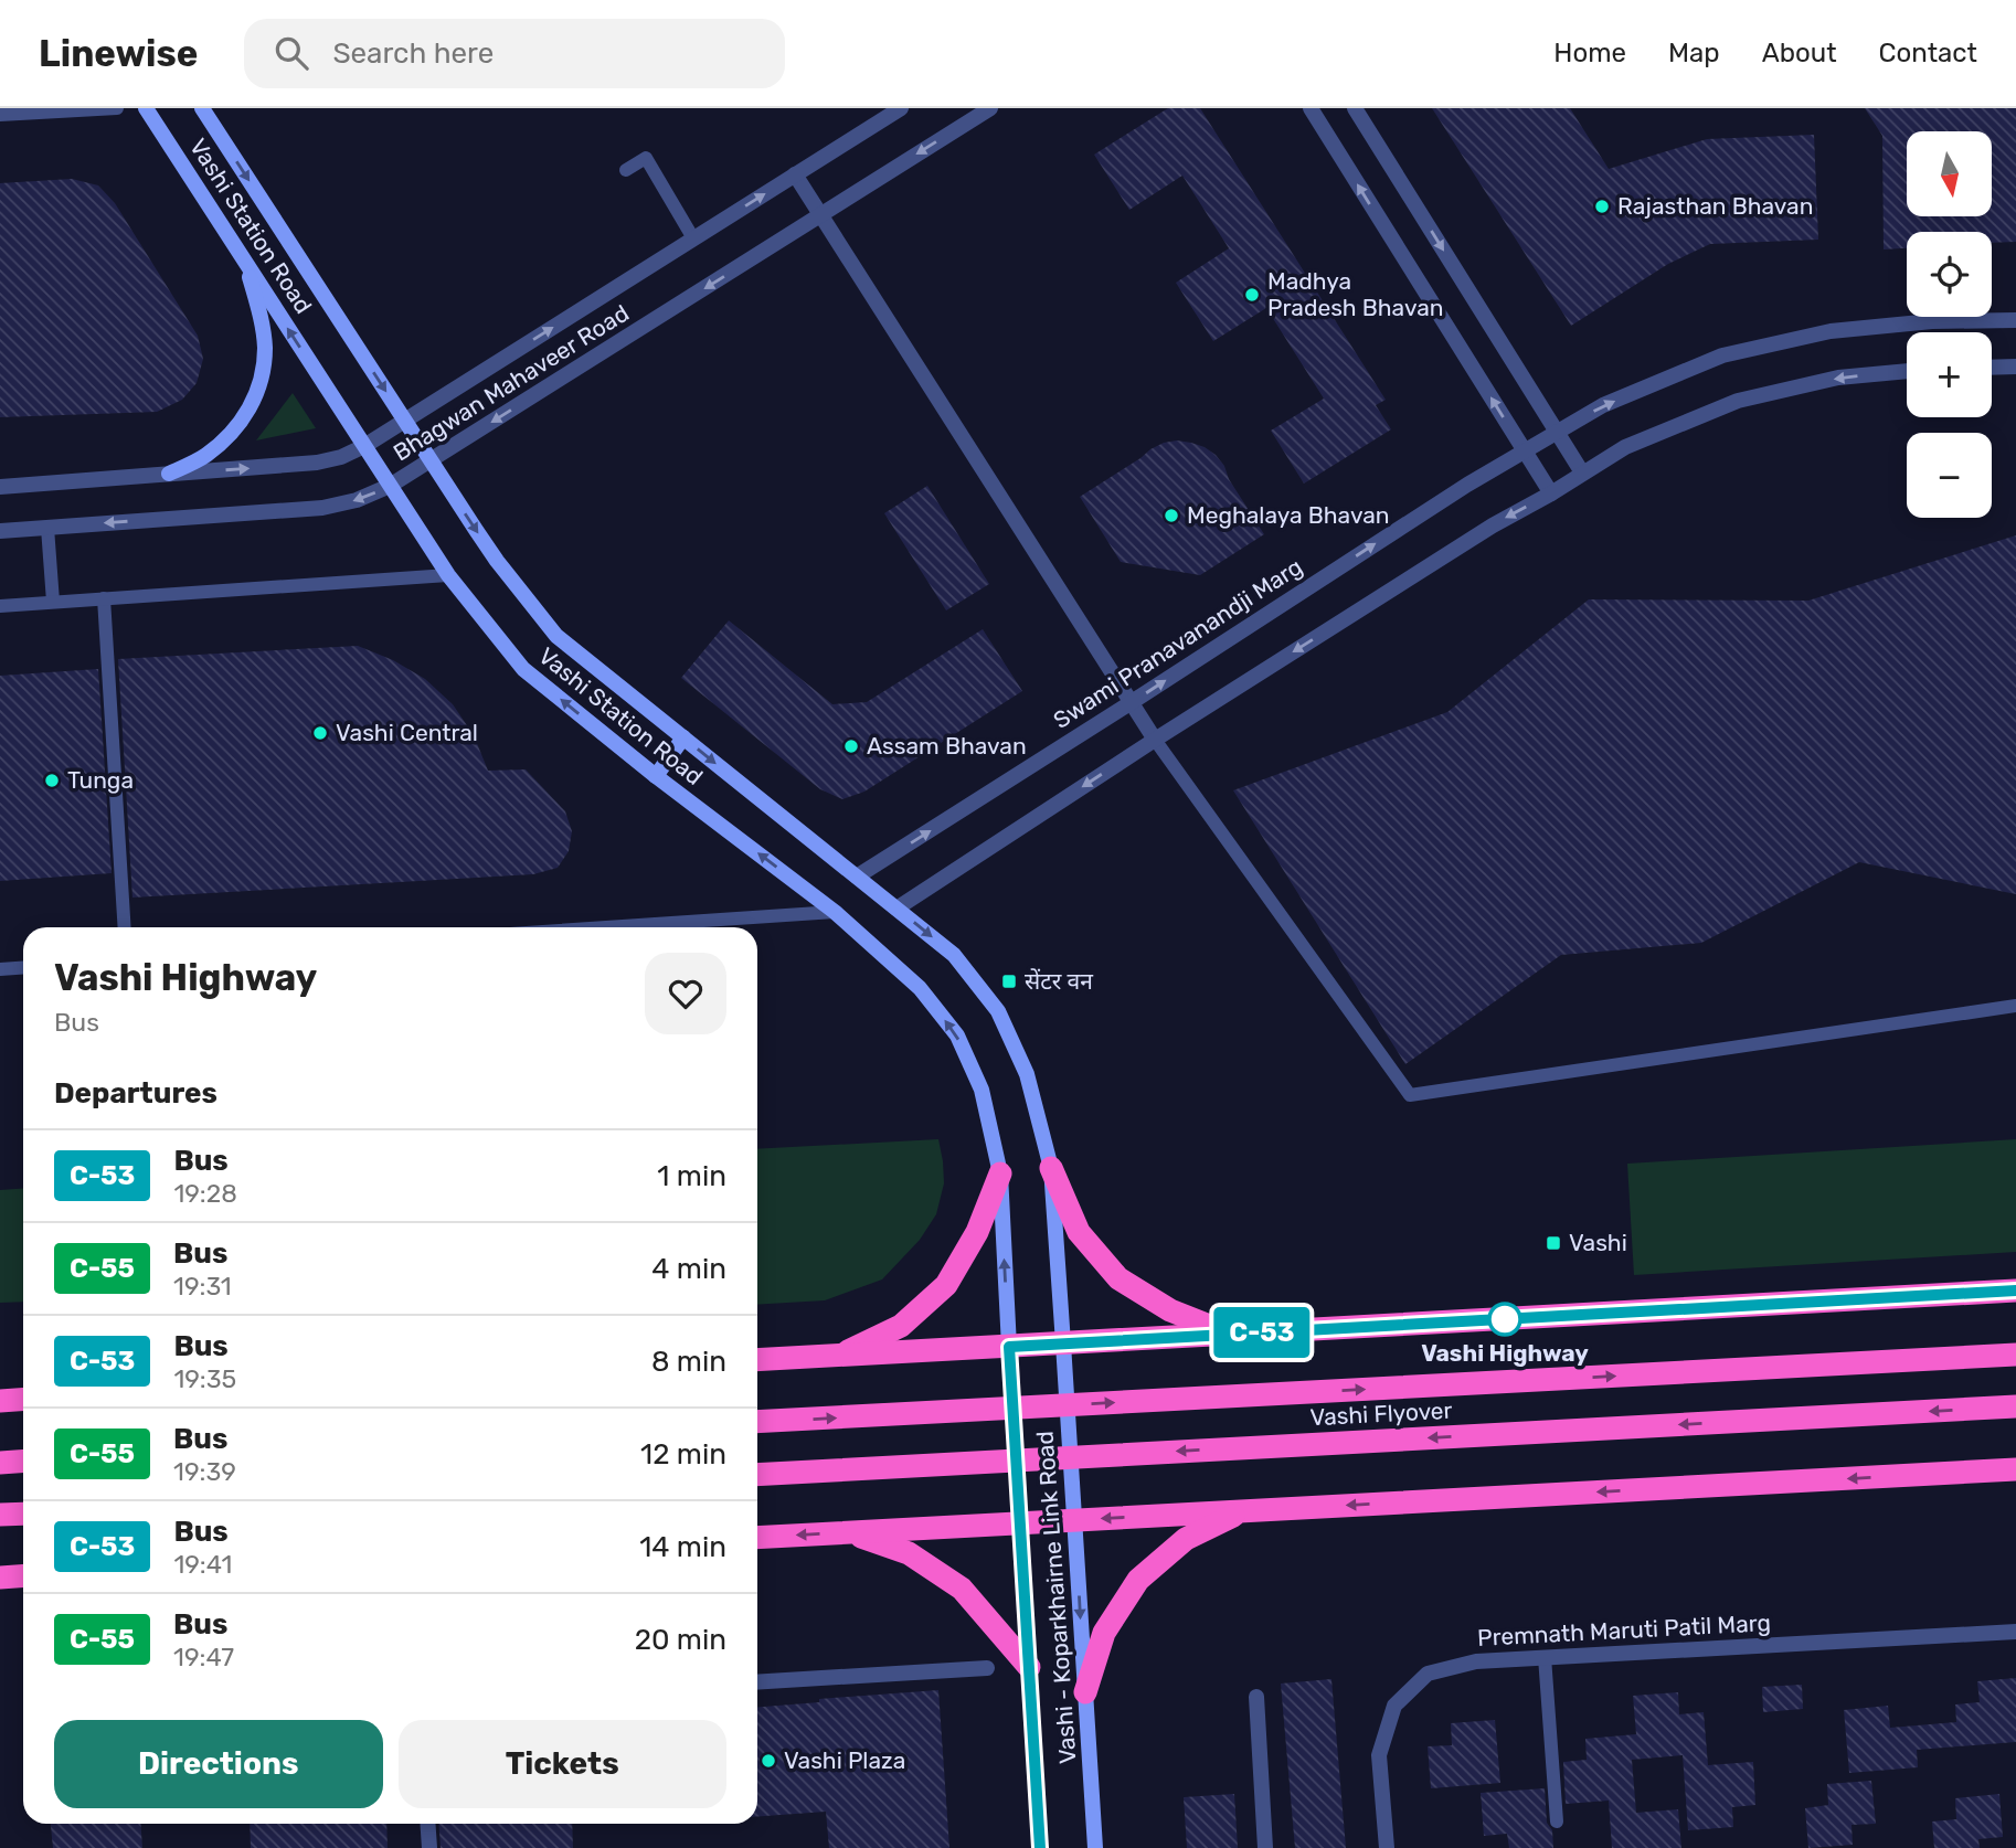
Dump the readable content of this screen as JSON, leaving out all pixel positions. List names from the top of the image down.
{
  "streets": {
    "highway": ["Vashi Flyover"],
    "main road": ["Vashi Station Road", "Vashi - Koparkhairne Link Road"],
    "street": ["Bhagwan Mahaveer Road", "Swami Pranavanandji Marg", "Premnath Maruti Patil Marg"]
  },
  "crossings": [
    ["Vashi Station Road", "Bhagwan Mahaveer Road"],
    ["Vashi Station Road", "Swami Pranavanandji Marg"],
    ["Vashi Station Road", "Vashi - Koparkhairne Link Road"]
  ],
  "places": {
    "other": [
      "Rajasthan Bhavan",
      "Madhya Pradesh Bhavan",
      "Meghalaya Bhavan",
      "Vashi Central",
      "Assam Bhavan",
      "Tunga",
      "Vashi Highway",
      "Vashi Plaza"
    ],
    "transit": ["सेंटर वन", "Vashi"]
  },
  "lines": ["bus line C-53"],
  "north": "bottom",
  "page": {
    "header": "Linewise",
    "search": "Search here",
    "nav": [
      "Home",
      "Map",
      "About",
      "Contact"
    ],
    "on_map": "C-53",
    "map_buttons": ["+", "−"],
    "heading": [
      ["Vashi Highway", "Bus"],
      "Departures"
    ],
    "list": [
      {
        "mark": "C-53",
        "name": "Bus",
        "note": "19:28",
        "value": "1 min"
      },
      {
        "mark": "C-55",
        "name": "Bus",
        "note": "19:31",
        "value": "4 min"
      },
      {
        "mark": "C-53",
        "name": "Bus",
        "note": "19:35",
        "value": "8 min"
      },
      {
        "mark": "C-55",
        "name": "Bus",
        "note": "19:39",
        "value": "12 min"
      },
      {
        "mark": "C-53",
        "name": "Bus",
        "note": "19:41",
        "value": "14 min"
      },
      {
        "mark": "C-55",
        "name": "Bus",
        "note": "19:47",
        "value": "20 min"
      }
    ],
    "buttons": ["Directions", "Tickets"]
  }
}
